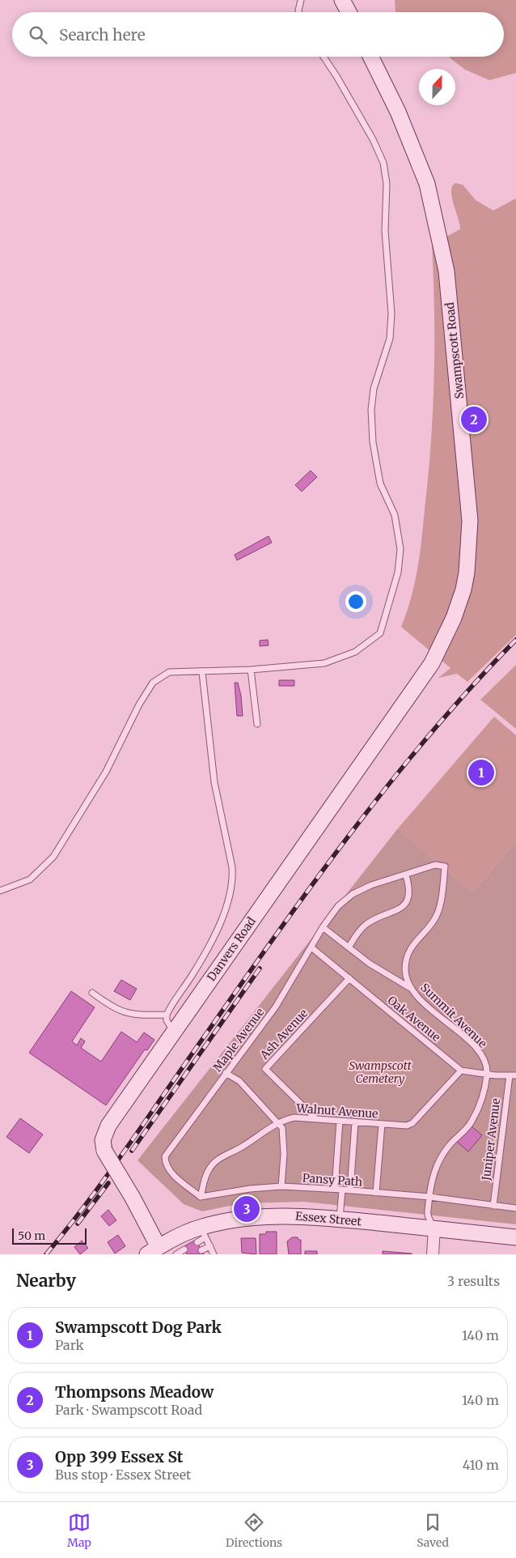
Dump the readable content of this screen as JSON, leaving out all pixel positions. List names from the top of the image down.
{
  "streets": {
    "street": ["Swampscott Road", "Danvers Road", "Essex Street"],
    "lane": [
      "Summit Avenue",
      "Oak Avenue",
      "Ash Avenue",
      "Maple Avenue",
      "Walnut Avenue",
      "Juniper Avenue",
      "Pansy Path"
    ]
  },
  "crossings": [
    ["Swampscott Road", "Danvers Road"],
    ["Danvers Road", "Essex Street"],
    ["Summit Avenue", "Maple Avenue"],
    ["Oak Avenue", "Ash Avenue"],
    ["Oak Avenue", "Maple Avenue"],
    ["Oak Avenue", "Walnut Avenue"],
    ["Ash Avenue", "Walnut Avenue"],
    ["Maple Avenue", "Walnut Avenue"],
    ["Maple Avenue", "Pansy Path"],
    ["Walnut Avenue", "Pansy Path"],
    ["Juniper Avenue", "Pansy Path"]
  ],
  "parks": ["Swampscott Cemetery"],
  "scale_bar": "50 m",
  "north": "top",
  "page": {
    "search": "Search here",
    "pins": ["2", "1", "3"],
    "scale": "50 m",
    "heading": ["Nearby", "3 results"],
    "list": [
      {
        "mark": "1",
        "name": "Swampscott Dog Park",
        "note": "Park",
        "value": "140 m"
      },
      {
        "mark": "2",
        "name": "Thompsons Meadow",
        "note": "Park · Swampscott Road",
        "value": "140 m"
      },
      {
        "mark": "3",
        "name": "Opp 399 Essex St",
        "note": "Bus stop · Essex Street",
        "value": "410 m"
      }
    ],
    "nav": ["Map", "Directions", "Saved"]
  }
}
